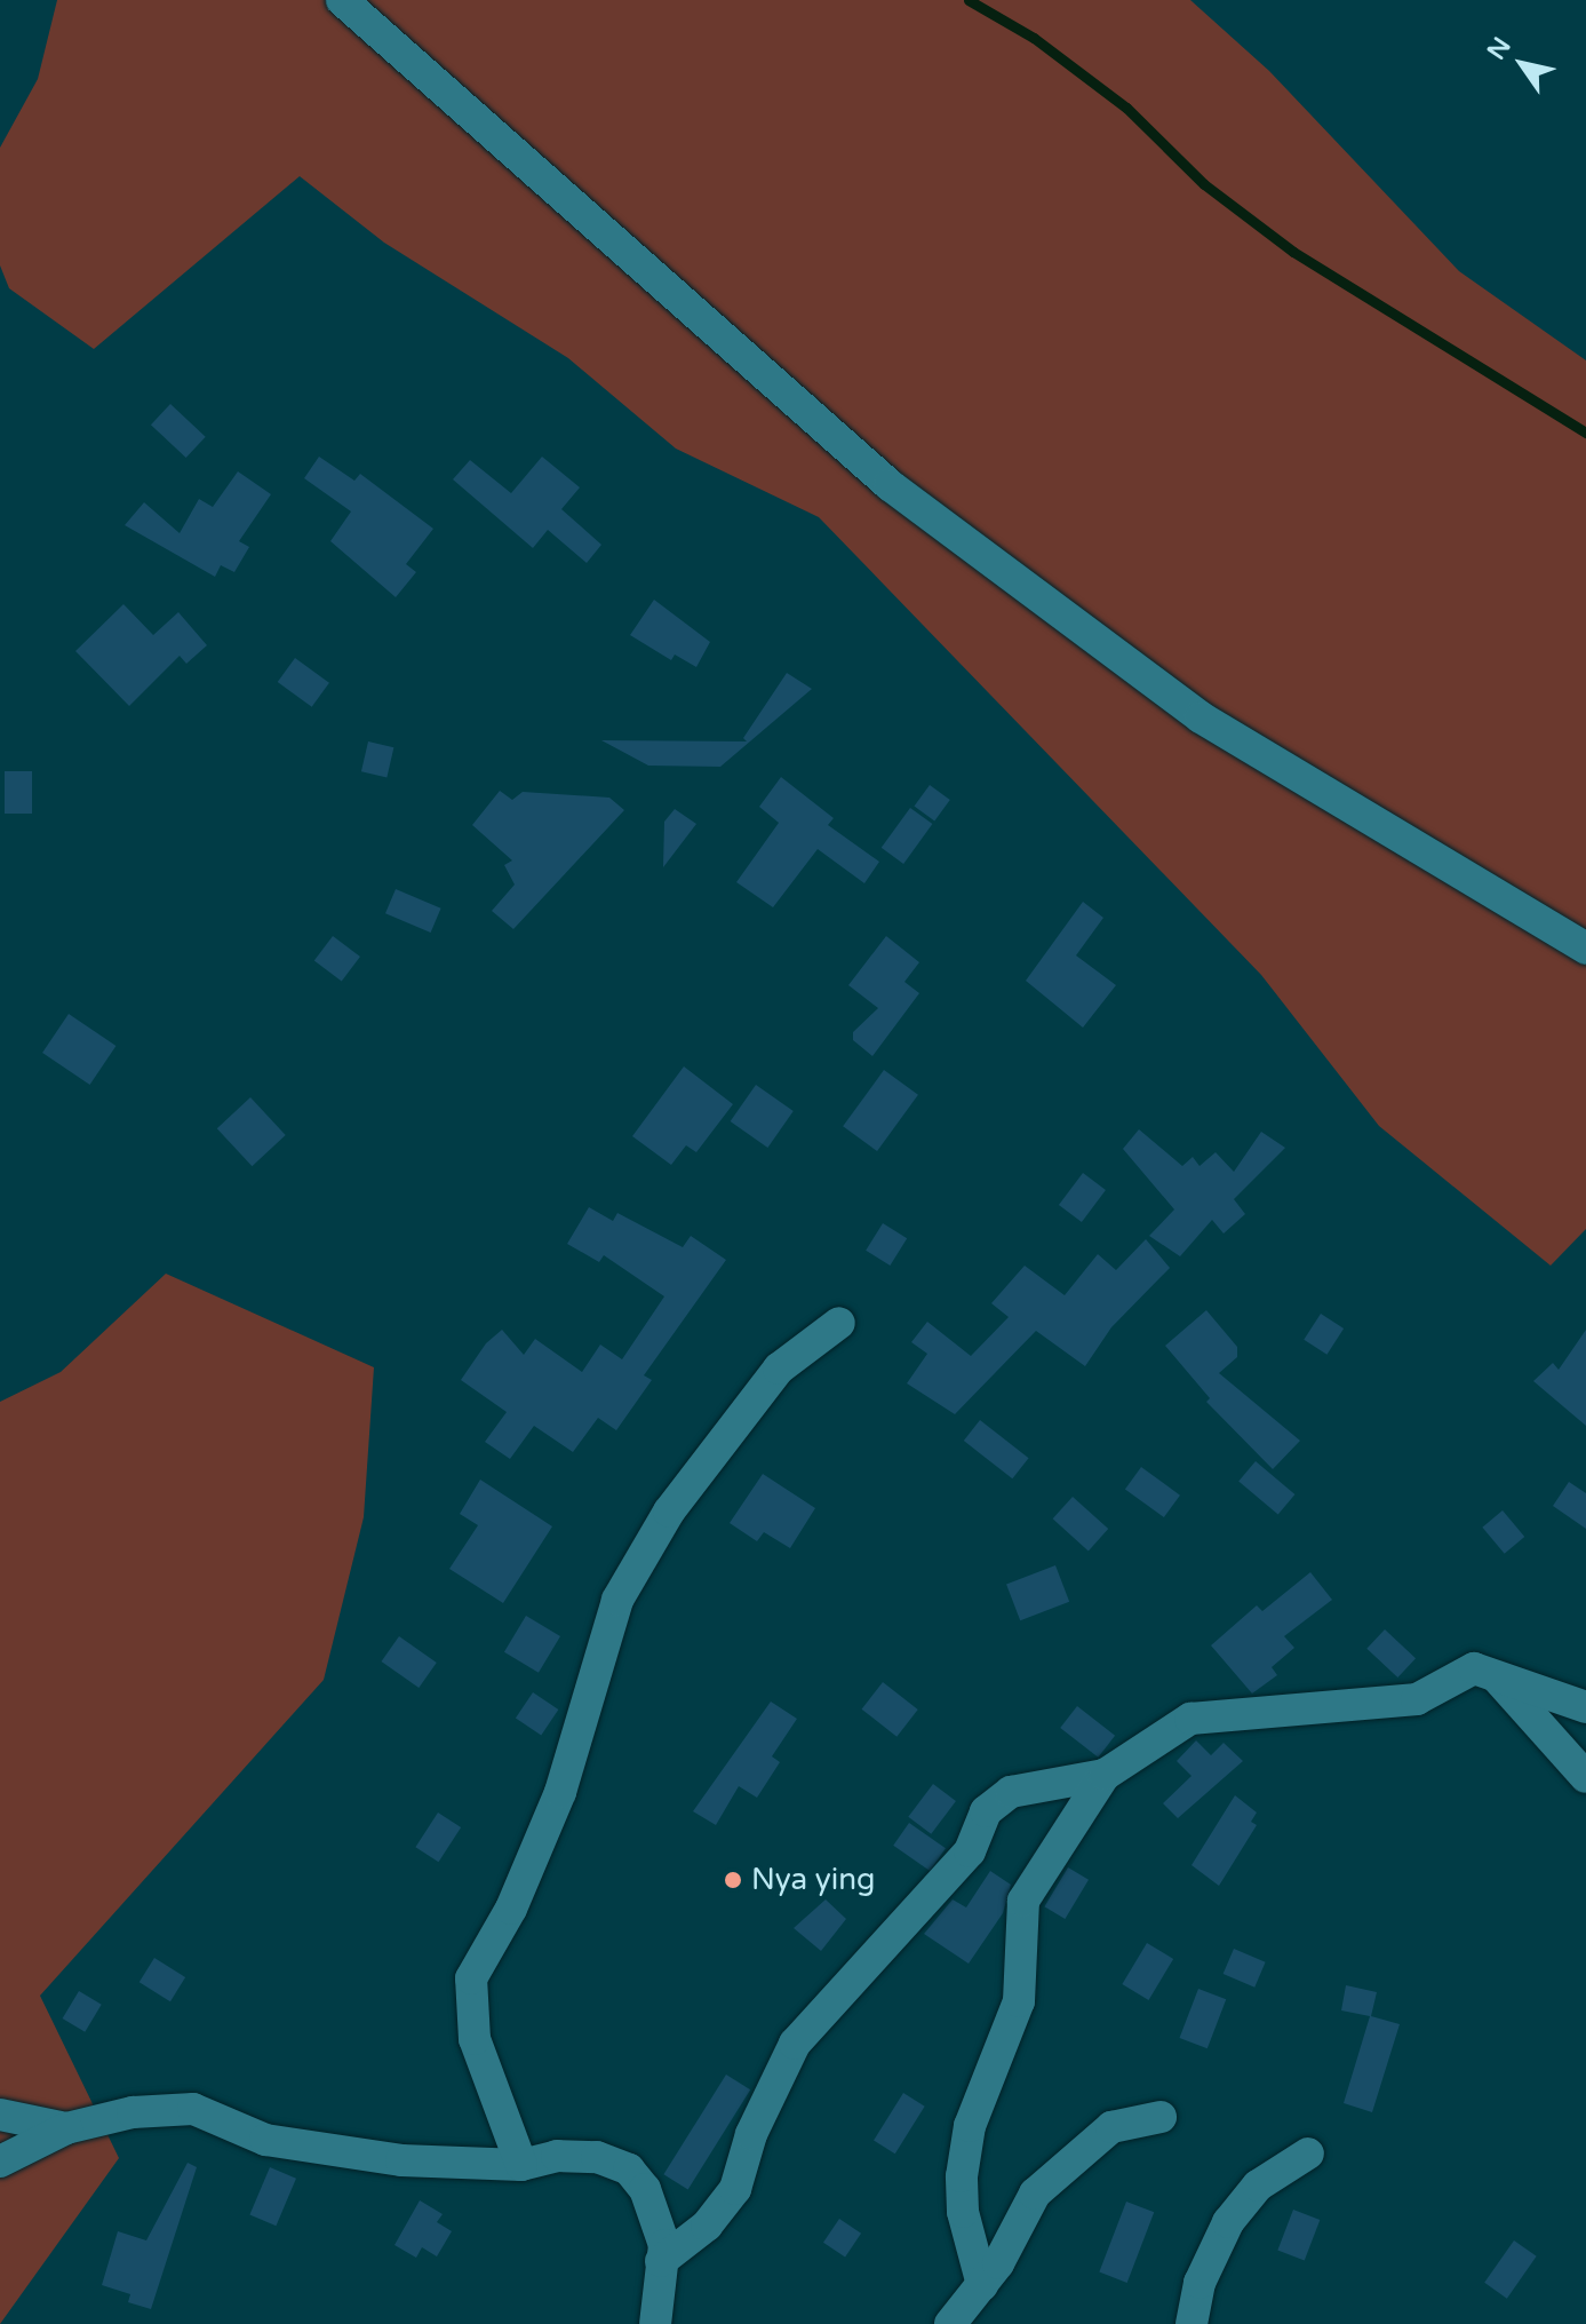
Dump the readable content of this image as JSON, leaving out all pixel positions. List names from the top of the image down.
{
  "places": ["Nya ying"],
  "north": "top left"
}
